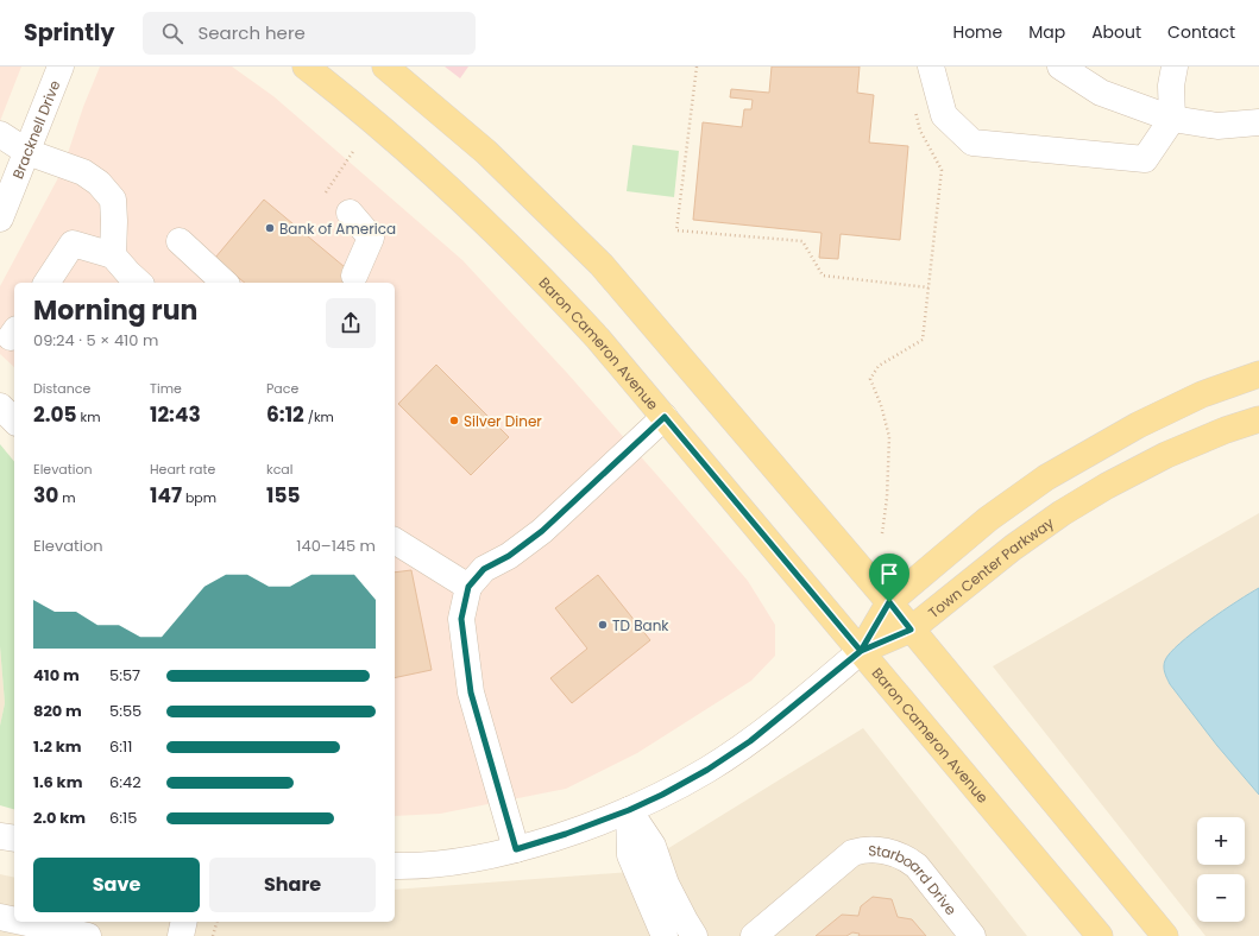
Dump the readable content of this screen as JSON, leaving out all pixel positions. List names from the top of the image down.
{
  "streets": {
    "main road": ["Baron Cameron Avenue", "Town Center Parkway"],
    "street": ["Bracknell Drive", "Starboard Drive"]
  },
  "crossings": [
    ["Baron Cameron Avenue", "Town Center Parkway"]
  ],
  "places": ["Bank of America", "Silver Diner", "TD Bank"],
  "page": {
    "header": "Sprintly",
    "search": "Search here",
    "nav": [
      "Home",
      "Map",
      "About",
      "Contact"
    ],
    "heading": ["Morning run", "09:24 · 5 × 410 m"],
    "stats": [
      ["Distance", "2.05 km"],
      ["Time", "12:43"],
      ["Pace", "6:12 /km"],
      ["Elevation", "30 m"],
      ["Heart rate", "147 bpm"],
      ["kcal", "155"]
    ],
    "chart": ["Elevation", "140–145 m"],
    "list": [
      {
        "name": "410 m",
        "note": "5:57"
      },
      {
        "name": "820 m",
        "note": "5:55"
      },
      {
        "name": "1.2 km",
        "note": "6:11"
      },
      {
        "name": "1.6 km",
        "note": "6:42"
      },
      {
        "name": "2.0 km",
        "note": "6:15"
      }
    ],
    "map_buttons": ["+", "−"],
    "buttons": ["Save", "Share"]
  }
}
